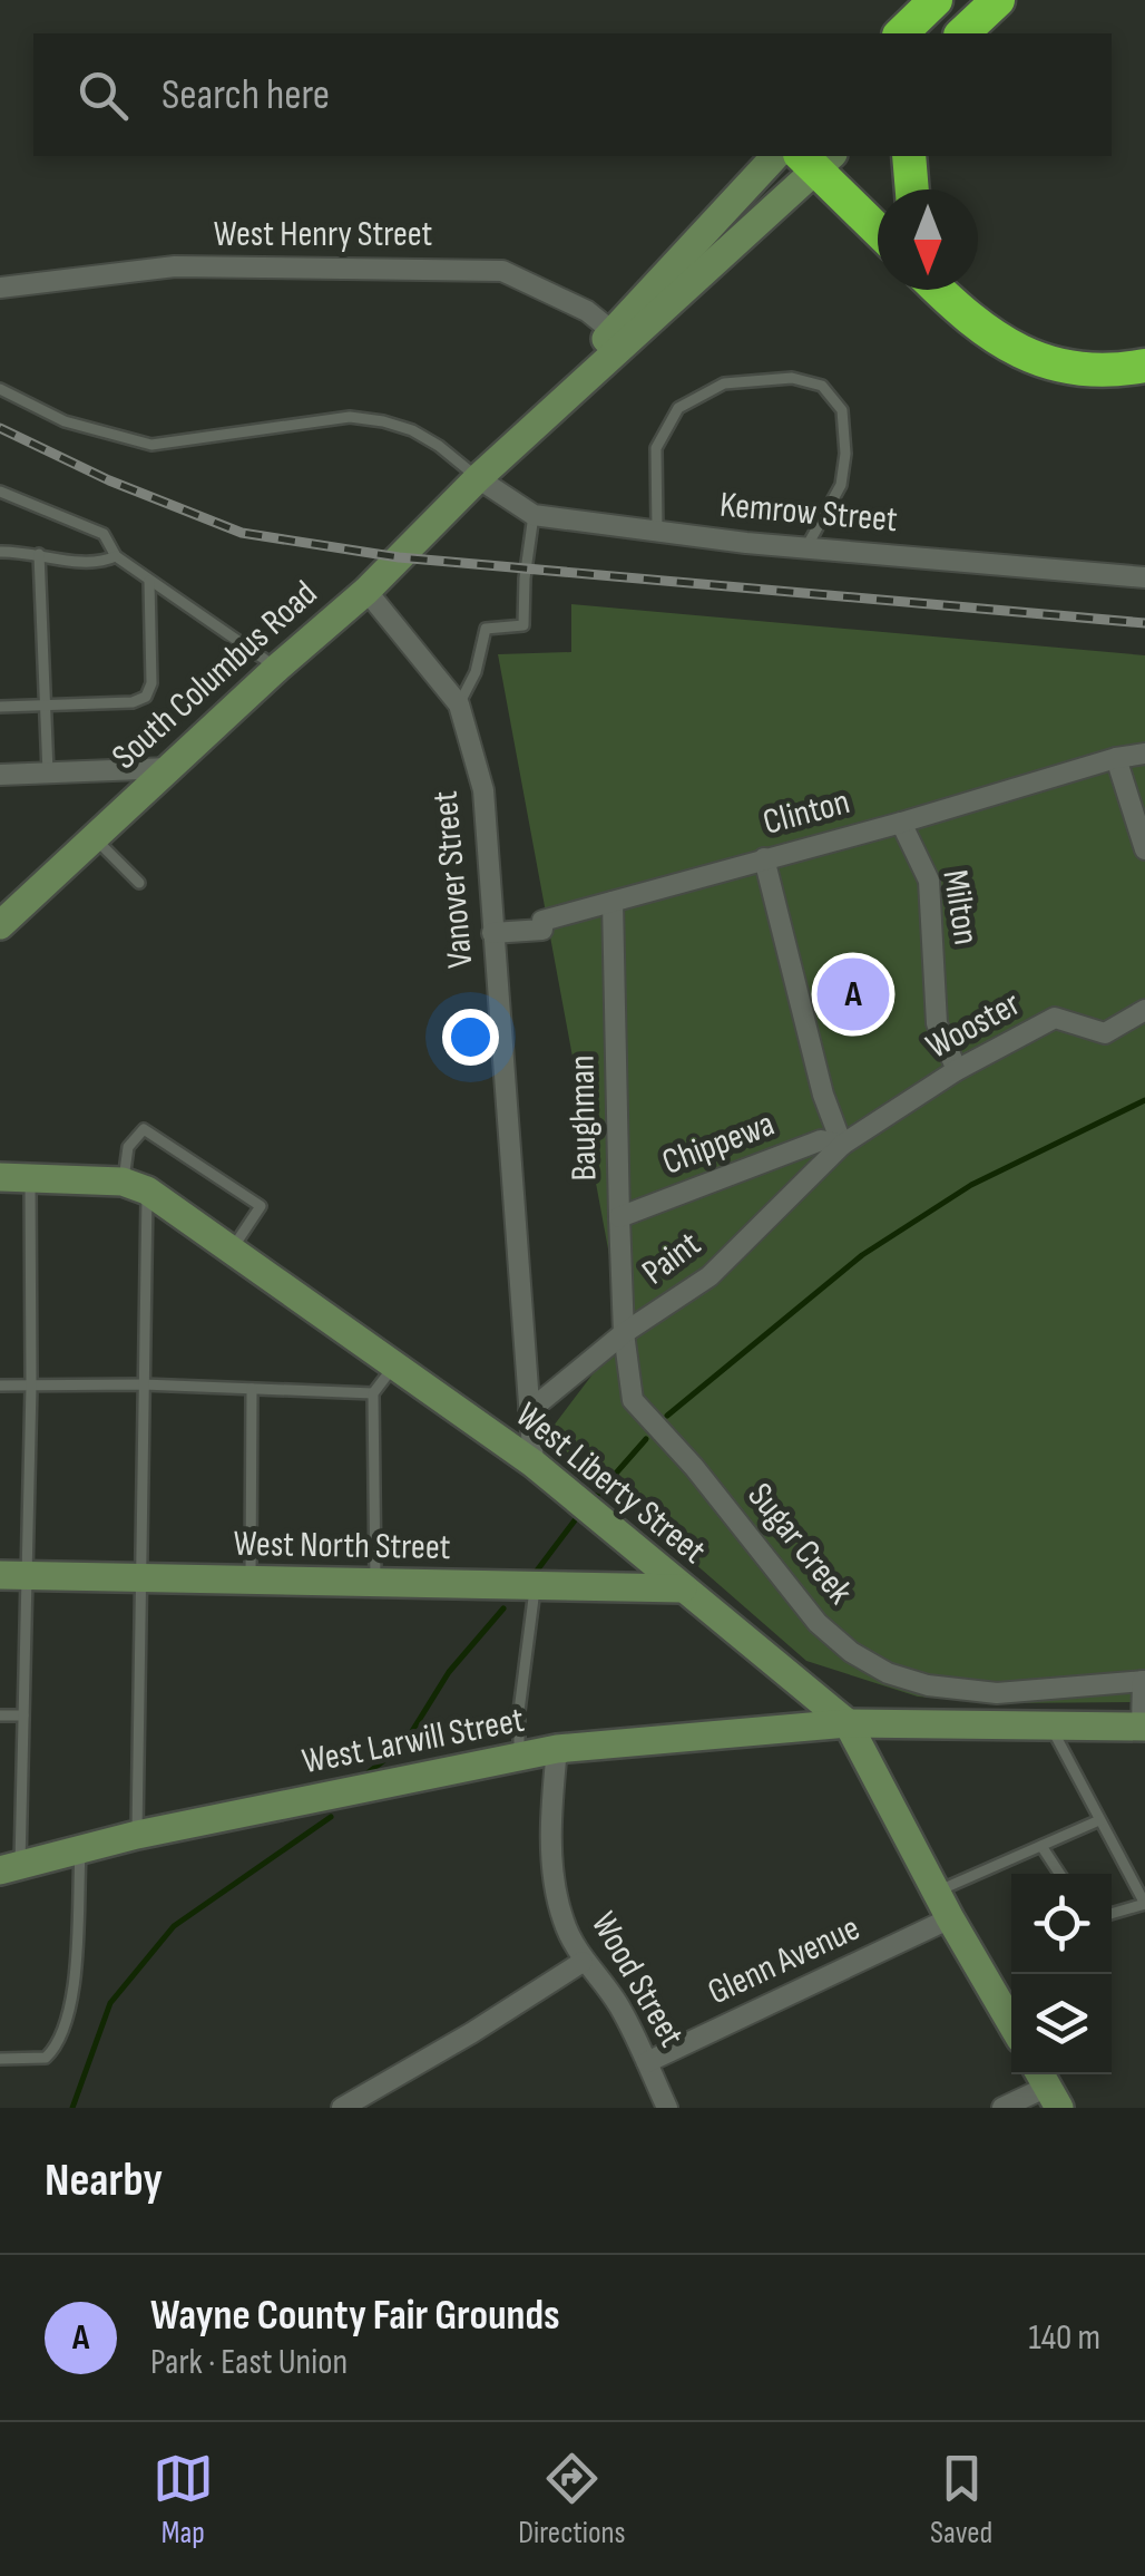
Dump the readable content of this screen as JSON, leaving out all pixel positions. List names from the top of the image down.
{
  "streets": {
    "main road": [
      "South Columbus Road",
      "West Liberty Street",
      "West North Street",
      "West Larwill Street"
    ],
    "street": [
      "West Henry Street",
      "Kemrow Street",
      "Clinton",
      "Vanover Street",
      "Milton",
      "Wooster",
      "Baughman",
      "Chippewa",
      "Paint",
      "Sugar Creek",
      "Glenn Avenue",
      "Wood Street"
    ]
  },
  "crossings": [
    ["West Henry Street", "South Columbus Road"],
    ["Kemrow Street", "South Columbus Road"],
    ["South Columbus Road", "Vanover Street"],
    ["Clinton", "Vanover Street"],
    ["Clinton", "Milton"],
    ["Clinton", "Baughman"],
    ["Vanover Street", "Paint"],
    ["Vanover Street", "West Liberty Street"],
    ["Milton", "Wooster"],
    ["Wooster", "Chippewa"],
    ["Wooster", "Paint"],
    ["Baughman", "Chippewa"],
    ["Baughman", "Paint"],
    ["Baughman", "Sugar Creek"],
    ["Chippewa", "Paint"],
    ["Paint", "Sugar Creek"],
    ["West Liberty Street", "West North Street"],
    ["West Liberty Street", "West Larwill Street"],
    ["West Liberty Street", "Glenn Avenue"],
    ["West Larwill Street", "Wood Street"],
    ["Glenn Avenue", "Wood Street"]
  ],
  "north": "bottom",
  "page": {
    "search": "Search here",
    "pins": "A",
    "heading": "Nearby",
    "list": [
      {
        "mark": "A",
        "name": "Wayne County Fair Grounds",
        "note": "Park · East Union",
        "value": "140 m"
      }
    ],
    "nav": ["Map", "Directions", "Saved"]
  }
}
